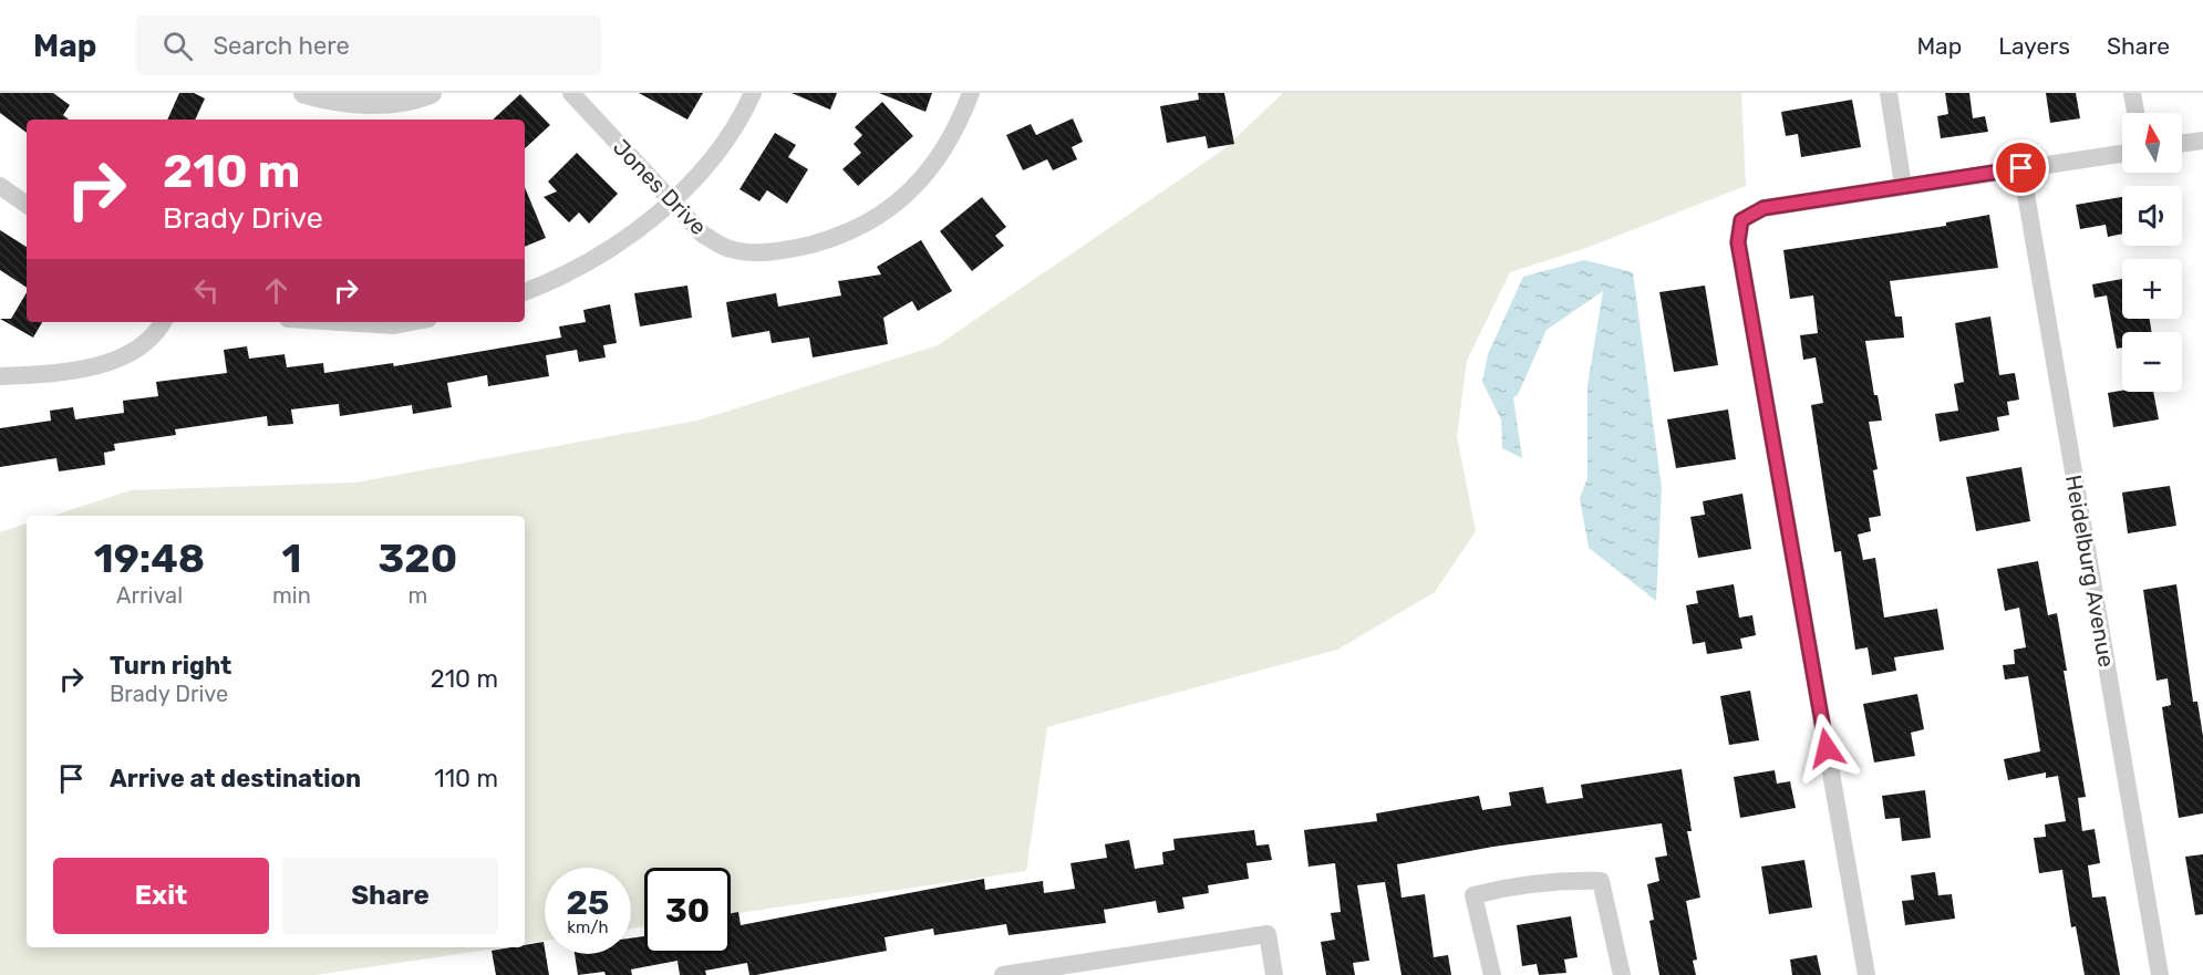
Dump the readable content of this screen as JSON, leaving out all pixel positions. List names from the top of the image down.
{
  "streets": {
    "street": ["Jones Drive", "Heidelburg Avenue"]
  },
  "north": "top",
  "page": {
    "header": "Map",
    "search": "Search here",
    "nav": ["Map", "Layers", "Share"],
    "map_buttons": ["+", "−"],
    "turn": ["210 m", "Brady Drive"],
    "eta": [
      "19:48",
      "Arrival",
      "1",
      "min",
      "320",
      "m"
    ],
    "list": [
      {
        "name": "Turn right",
        "note": "Brady Drive",
        "value": "210 m"
      },
      {
        "name": "Arrive at destination",
        "value": "110 m"
      }
    ],
    "buttons": ["Exit", "Share"],
    "speed": "25 km/h",
    "limit": "30"
  }
}
